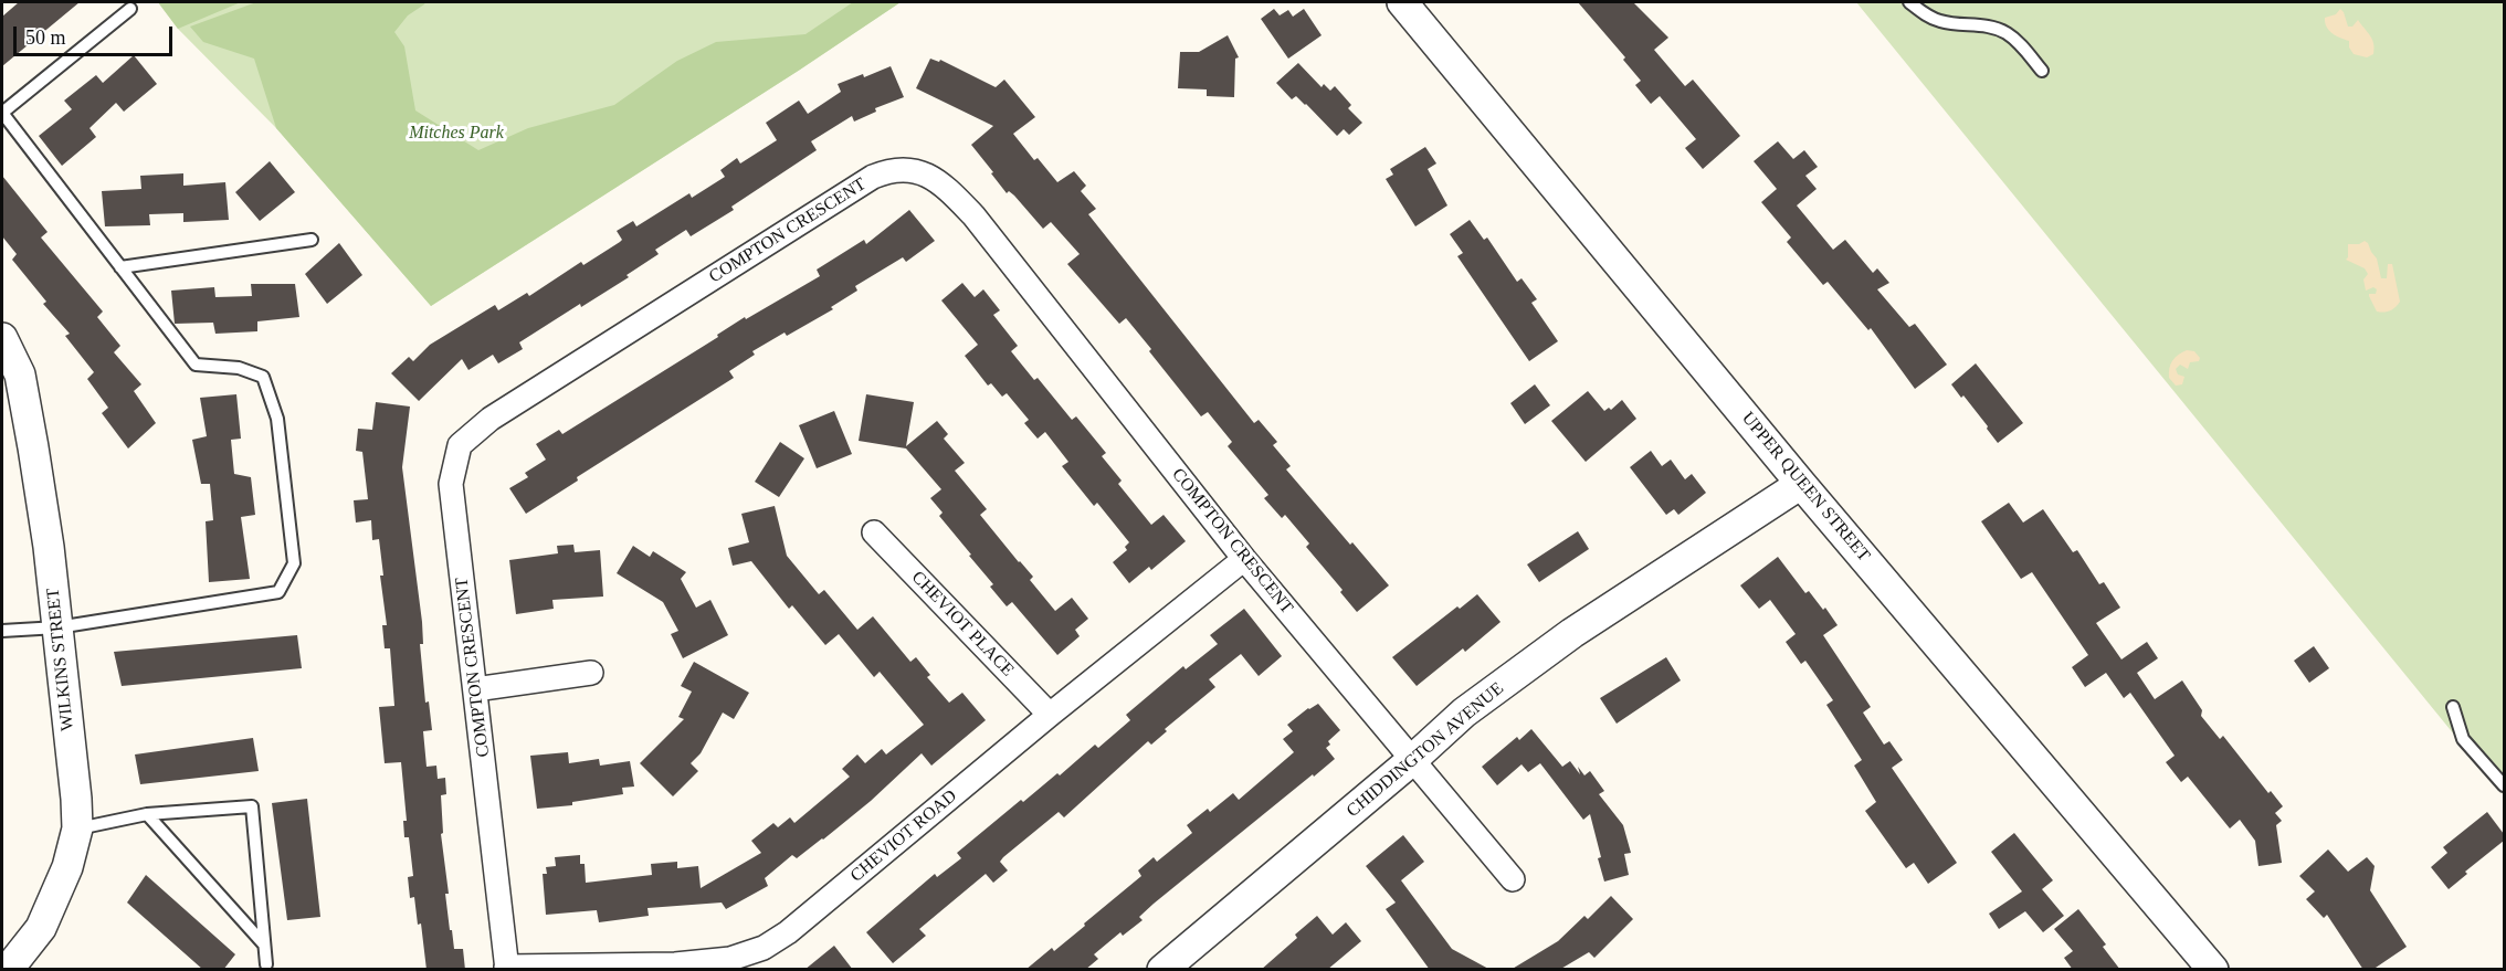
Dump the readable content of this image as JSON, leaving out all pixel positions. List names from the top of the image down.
{
  "streets": {
    "street": [
      "COMPTON CRESCENT",
      "UPPER QUEEN STREET",
      "CHEVIOT PLACE",
      "WILKINS STREET",
      "CHIDDINGTON AVENUE",
      "CHEVIOT ROAD"
    ]
  },
  "crossings": [
    ["COMPTON CRESCENT", "CHIDDINGTON AVENUE"],
    ["COMPTON CRESCENT", "CHEVIOT ROAD"],
    ["UPPER QUEEN STREET", "CHIDDINGTON AVENUE"],
    ["CHEVIOT PLACE", "CHEVIOT ROAD"]
  ],
  "parks": ["Mitches Park"],
  "scale_bar": "50 m"
}
